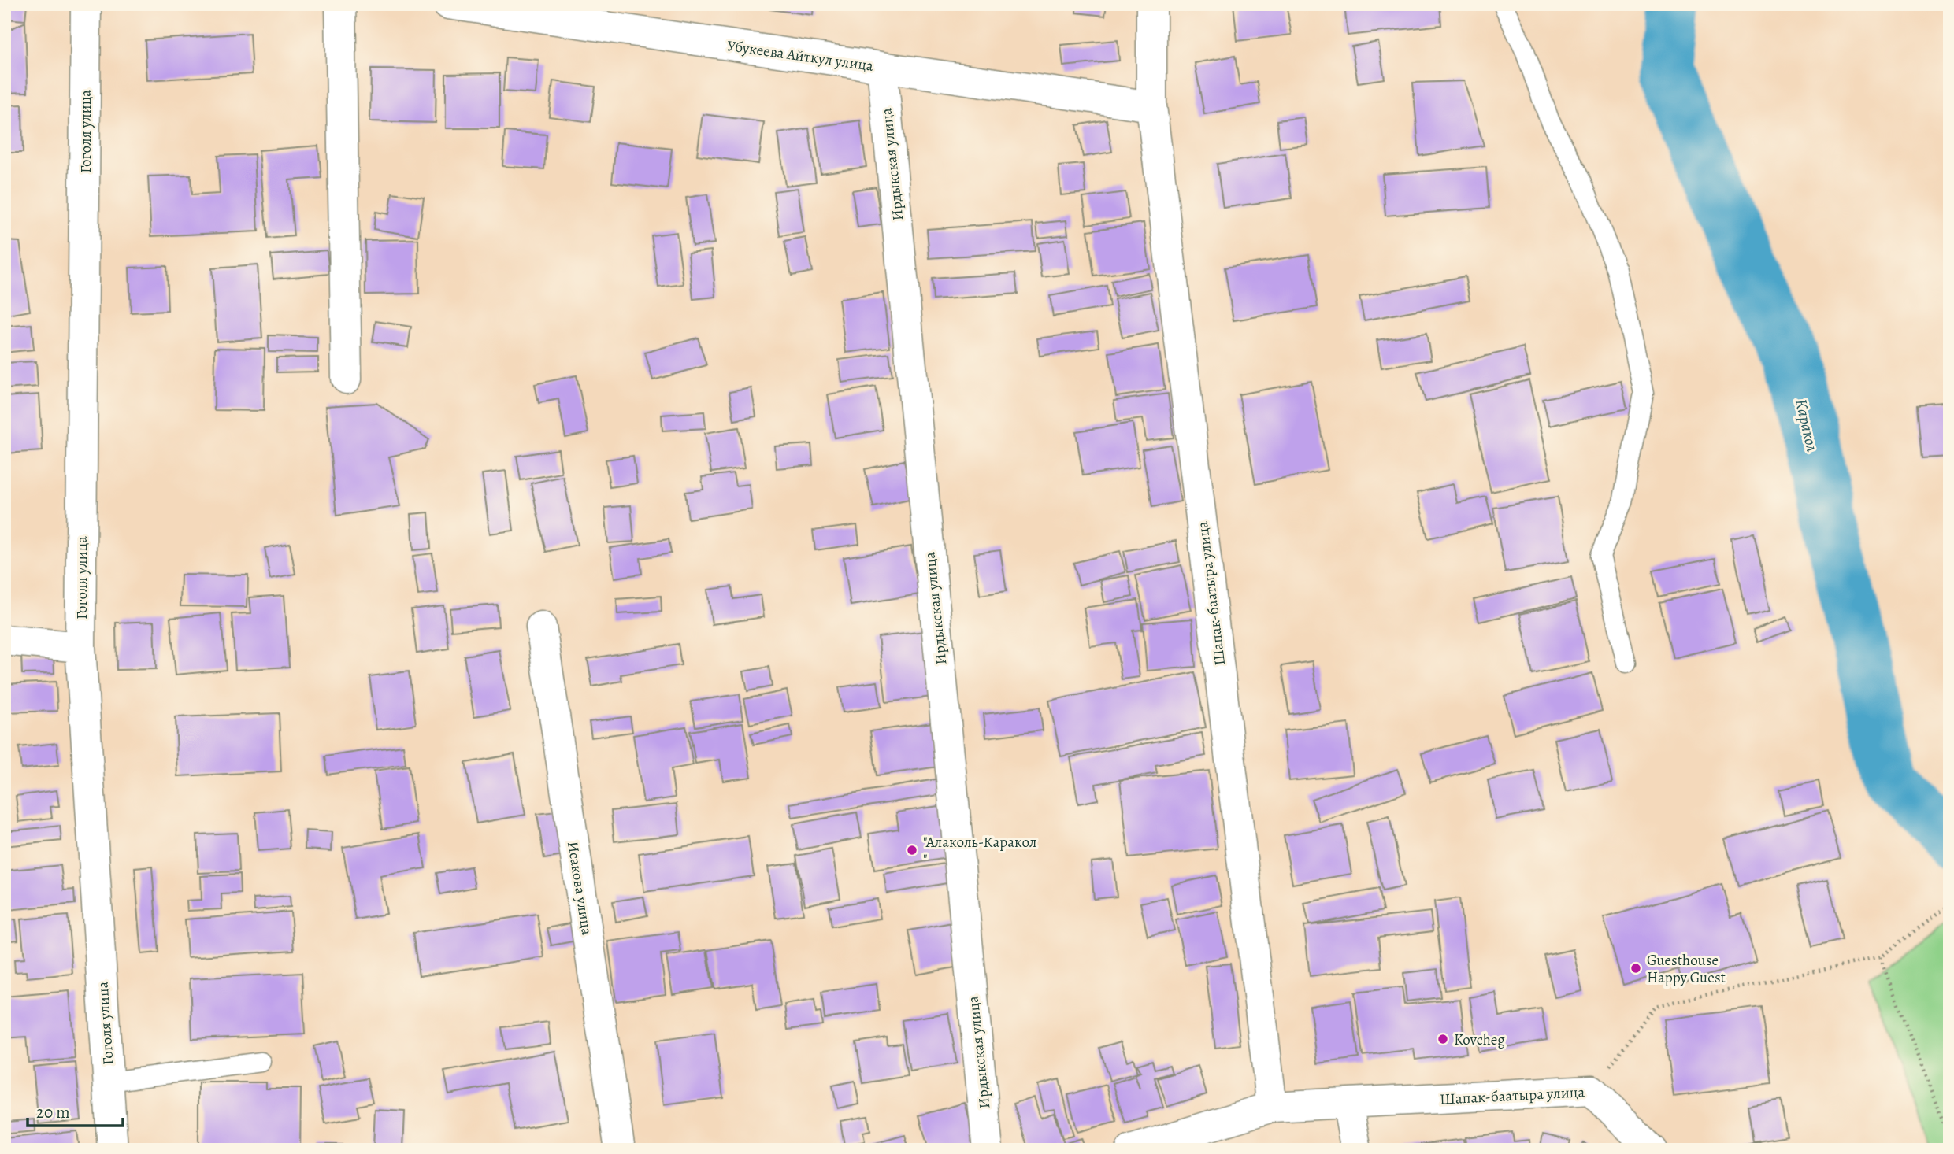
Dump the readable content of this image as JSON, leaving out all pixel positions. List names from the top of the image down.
{
  "streets": {
    "street": [
      "Убукеева Айткул улица",
      "Гоголя улица",
      "Ирдыкская улица",
      "Шапак-баатыра улица",
      "Исакова улица"
    ]
  },
  "crossings": [
    ["Убукеева Айткул улица", "Ирдыкская улица"],
    ["Убукеева Айткул улица", "Шапак-баатыра улица"]
  ],
  "water": ["Каракол"],
  "places": ["\"Алаколь-Каракол \"", "Guesthouse Happy Guest", "Kovcheg"],
  "scale_bar": "20 m"
}
